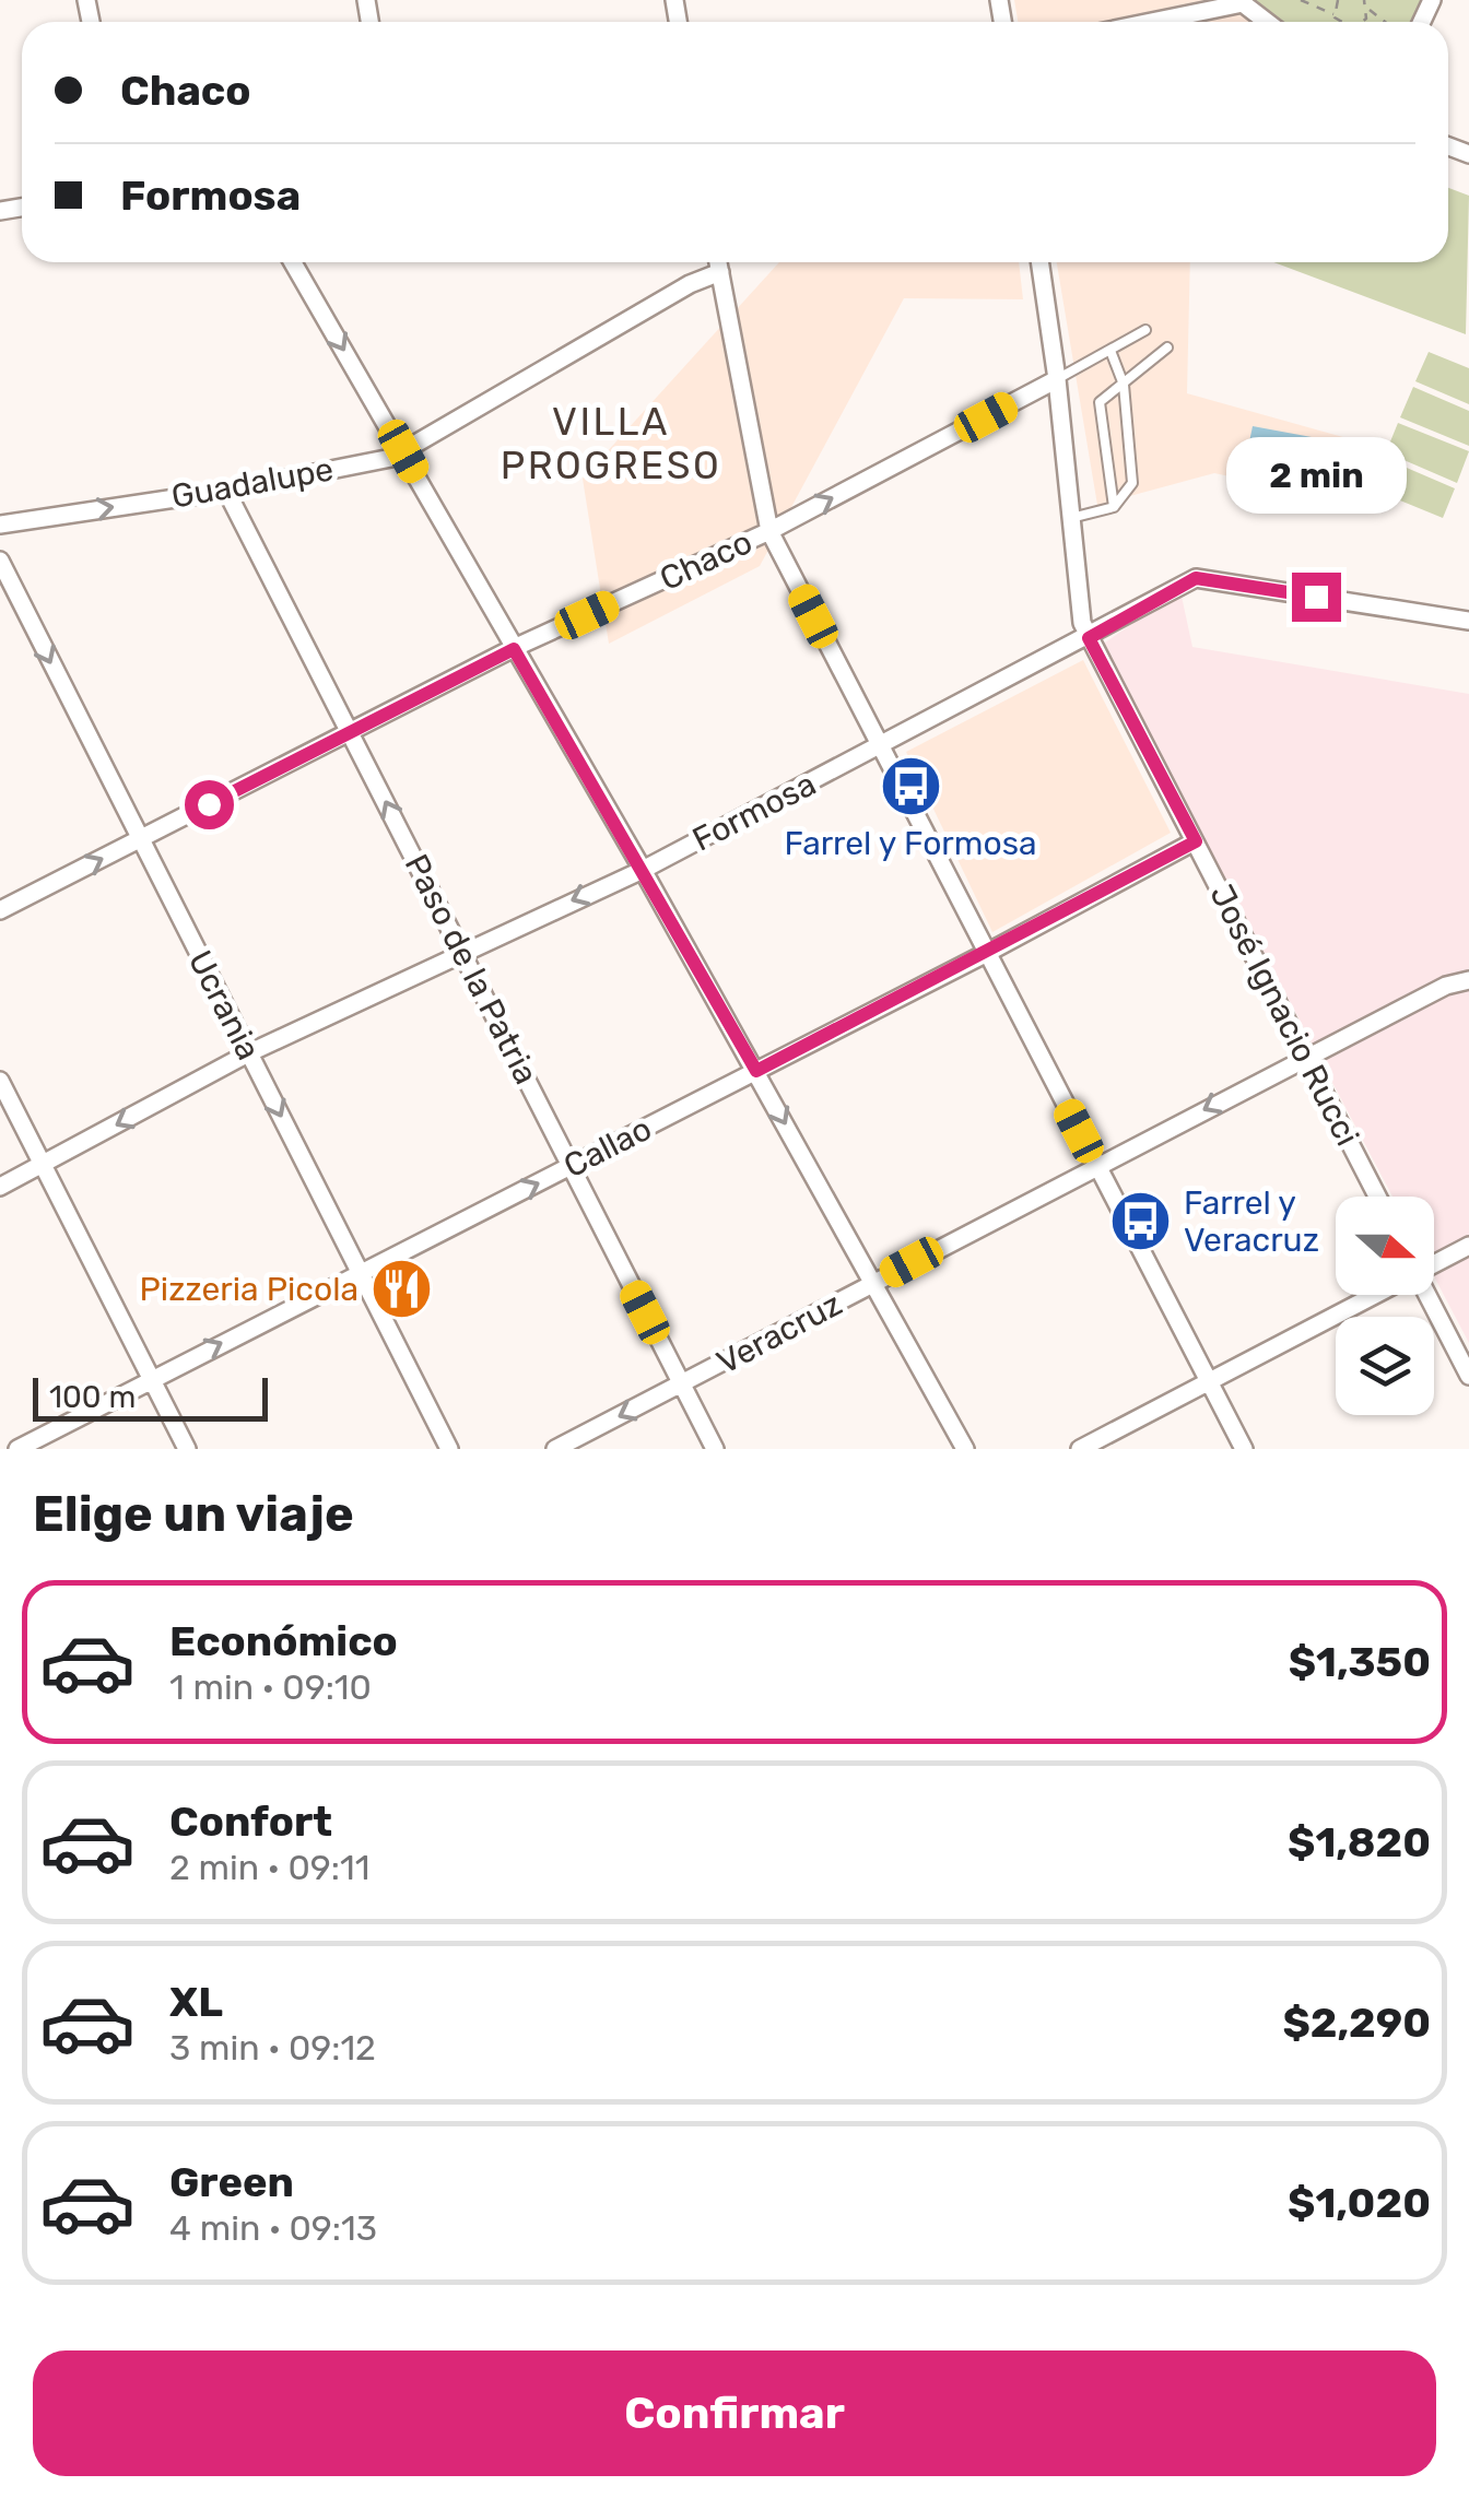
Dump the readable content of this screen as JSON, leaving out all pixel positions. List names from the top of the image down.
{
  "streets": {
    "street": [
      "Guadalupe",
      "Chaco",
      "Formosa",
      "Paso de la Patria",
      "Ucrania",
      "José Ignacio Rucci",
      "Callao",
      "Veracruz"
    ]
  },
  "crossings": [
    ["Guadalupe", "Paso de la Patria"],
    ["Chaco", "Paso de la Patria"],
    ["Chaco", "Ucrania"],
    ["Chaco", "José Ignacio Rucci"],
    ["Formosa", "Paso de la Patria"],
    ["Formosa", "Ucrania"],
    ["Formosa", "José Ignacio Rucci"],
    ["Paso de la Patria", "Callao"],
    ["Paso de la Patria", "Veracruz"],
    ["Ucrania", "Callao"],
    ["José Ignacio Rucci", "Callao"],
    ["José Ignacio Rucci", "Veracruz"]
  ],
  "one_way": [
    "Chaco",
    "Ucrania",
    "Callao",
    "Veracruz"
  ],
  "districts": ["VILLA PROGRESO"],
  "places": {
    "bus stop": ["Farrel y Formosa", "Farrel y Veracruz"],
    "restaurant": ["Pizzeria Picola"]
  },
  "scale_bar": "100 m",
  "north": "right",
  "page": {
    "banner": ["Chaco", "Formosa"],
    "bubble": "2 min",
    "scale": "100 m",
    "heading": "Elige un viaje",
    "list": [
      {
        "name": "Económico",
        "note": "1 min · 09:10",
        "value": "$1,350"
      },
      {
        "name": "Confort",
        "note": "2 min · 09:11",
        "value": "$1,820"
      },
      {
        "name": "XL",
        "note": "3 min · 09:12",
        "value": "$2,290"
      },
      {
        "name": "Green",
        "note": "4 min · 09:13",
        "value": "$1,020"
      }
    ],
    "buttons": "Confirmar"
  }
}
